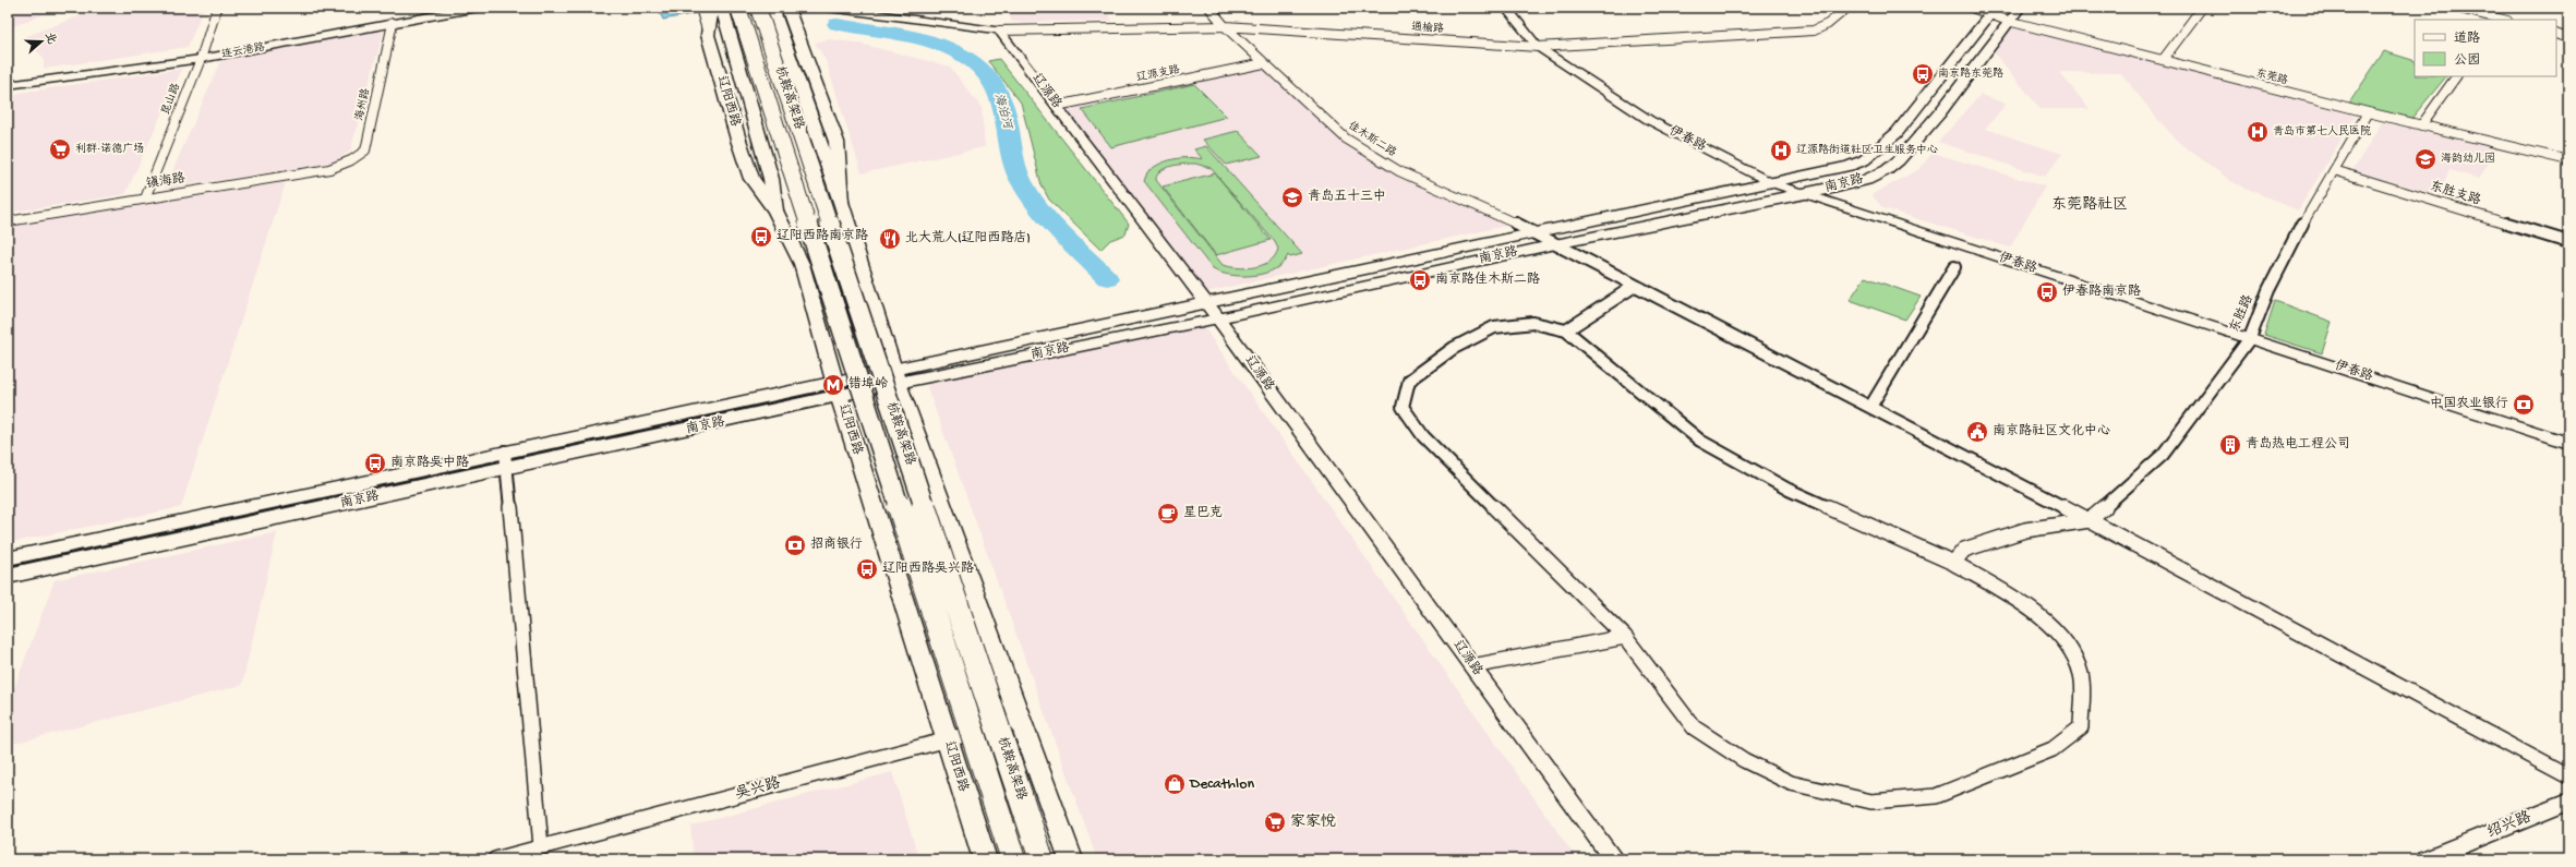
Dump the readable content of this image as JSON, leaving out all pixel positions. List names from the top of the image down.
{
  "streets": {
    "highway": ["杭鞍高架路"],
    "main road": ["连云港路", "辽阳西路", "南京路"],
    "street": [
      "通榆路",
      "辽源支路",
      "东莞路",
      "辽源路",
      "昆山路",
      "海州路",
      "佳木斯二路",
      "伊春路",
      "镇海路",
      "东胜支路",
      "东胜路",
      "吴兴路",
      "绍兴路"
    ]
  },
  "crossings": [
    ["通榆路", "辽源路"],
    ["通榆路", "佳木斯二路"],
    ["通榆路", "伊春路"],
    ["连云港路", "昆山路"],
    ["连云港路", "海州路"],
    ["辽源支路", "辽源路"],
    ["辽源支路", "佳木斯二路"],
    ["东莞路", "南京路"],
    ["东莞路", "东胜路"],
    ["辽源路", "南京路"],
    ["昆山路", "镇海路"],
    ["辽阳西路", "南京路"],
    ["辽阳西路", "吴兴路"],
    ["海州路", "镇海路"],
    ["佳木斯二路", "南京路"],
    ["佳木斯二路", "东胜路"],
    ["伊春路", "南京路"],
    ["伊春路", "东胜路"],
    ["东胜支路", "东胜路"]
  ],
  "districts": ["东莞路社区"],
  "water": ["海泊河"],
  "places": {
    "bus stop": [
      "南京路东莞路",
      "辽阳西路南京路",
      "南京路佳木斯二路",
      "伊春路南京路",
      "南京路吴中路",
      "辽阳西路吴兴路"
    ],
    "hospital": ["青岛市第七人民医院", "辽源路街道社区卫生服务中心"],
    "supermarket": ["利群·诺德广场", "家家悦"],
    "school or university": ["海韵幼儿园", "青岛五十三中"],
    "restaurant": ["北大荒人(辽阳西路店)"],
    "metro station": ["错埠岭"],
    "bank": ["中国农业银行", "招商银行"],
    "public building": ["南京路社区文化中心"],
    "building": ["青岛热电工程公司"],
    "cafe": ["星巴克"],
    "shop": ["Decathlon"]
  },
  "legend": ["道路", "公园"],
  "north": "right"
}
